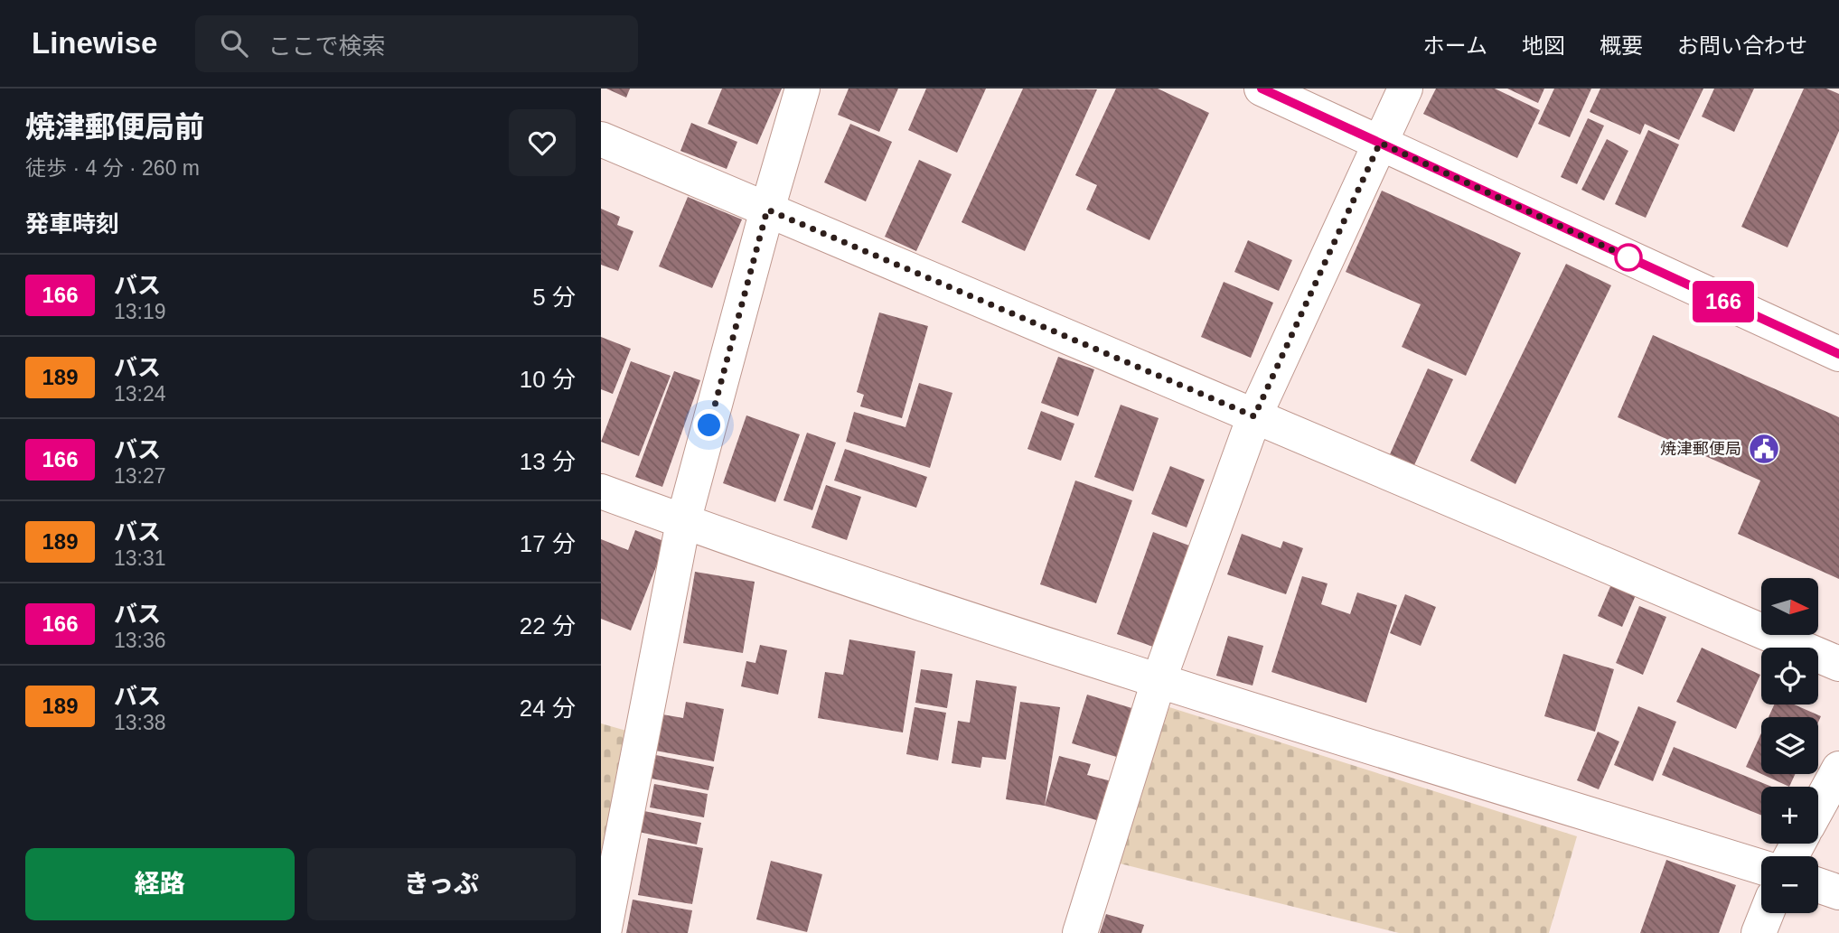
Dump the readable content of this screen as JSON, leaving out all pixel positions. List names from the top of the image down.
{
  "places": {
    "public building": ["焼津郵便局"]
  },
  "lines": ["bus line 166"],
  "north": "right",
  "page": {
    "header": "Linewise",
    "search": "ここで検索",
    "nav": [
      "ホーム",
      "地図",
      "概要",
      "お問い合わせ"
    ],
    "heading": [
      ["焼津郵便局前", "徒歩 · 4 分 · 260 m"],
      "発車時刻"
    ],
    "on_map": "166",
    "list": [
      {
        "mark": "166",
        "name": "バス",
        "note": "13:19",
        "value": "5 分"
      },
      {
        "mark": "189",
        "name": "バス",
        "note": "13:24",
        "value": "10 分"
      },
      {
        "mark": "166",
        "name": "バス",
        "note": "13:27",
        "value": "13 分"
      },
      {
        "mark": "189",
        "name": "バス",
        "note": "13:31",
        "value": "17 分"
      },
      {
        "mark": "166",
        "name": "バス",
        "note": "13:36",
        "value": "22 分"
      },
      {
        "mark": "189",
        "name": "バス",
        "note": "13:38",
        "value": "24 分"
      }
    ],
    "map_buttons": ["+", "−"],
    "buttons": ["経路", "きっぷ"]
  }
}
